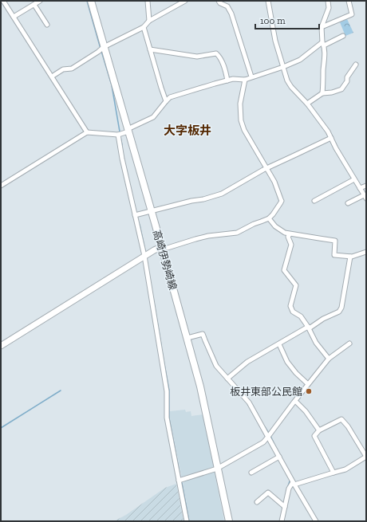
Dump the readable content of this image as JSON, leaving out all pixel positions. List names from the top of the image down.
{
  "streets": {
    "main road": ["高崎伊勢崎線"]
  },
  "districts": ["大字板井"],
  "places": ["板井東部公民館"],
  "scale_bar": "100 m"
}
